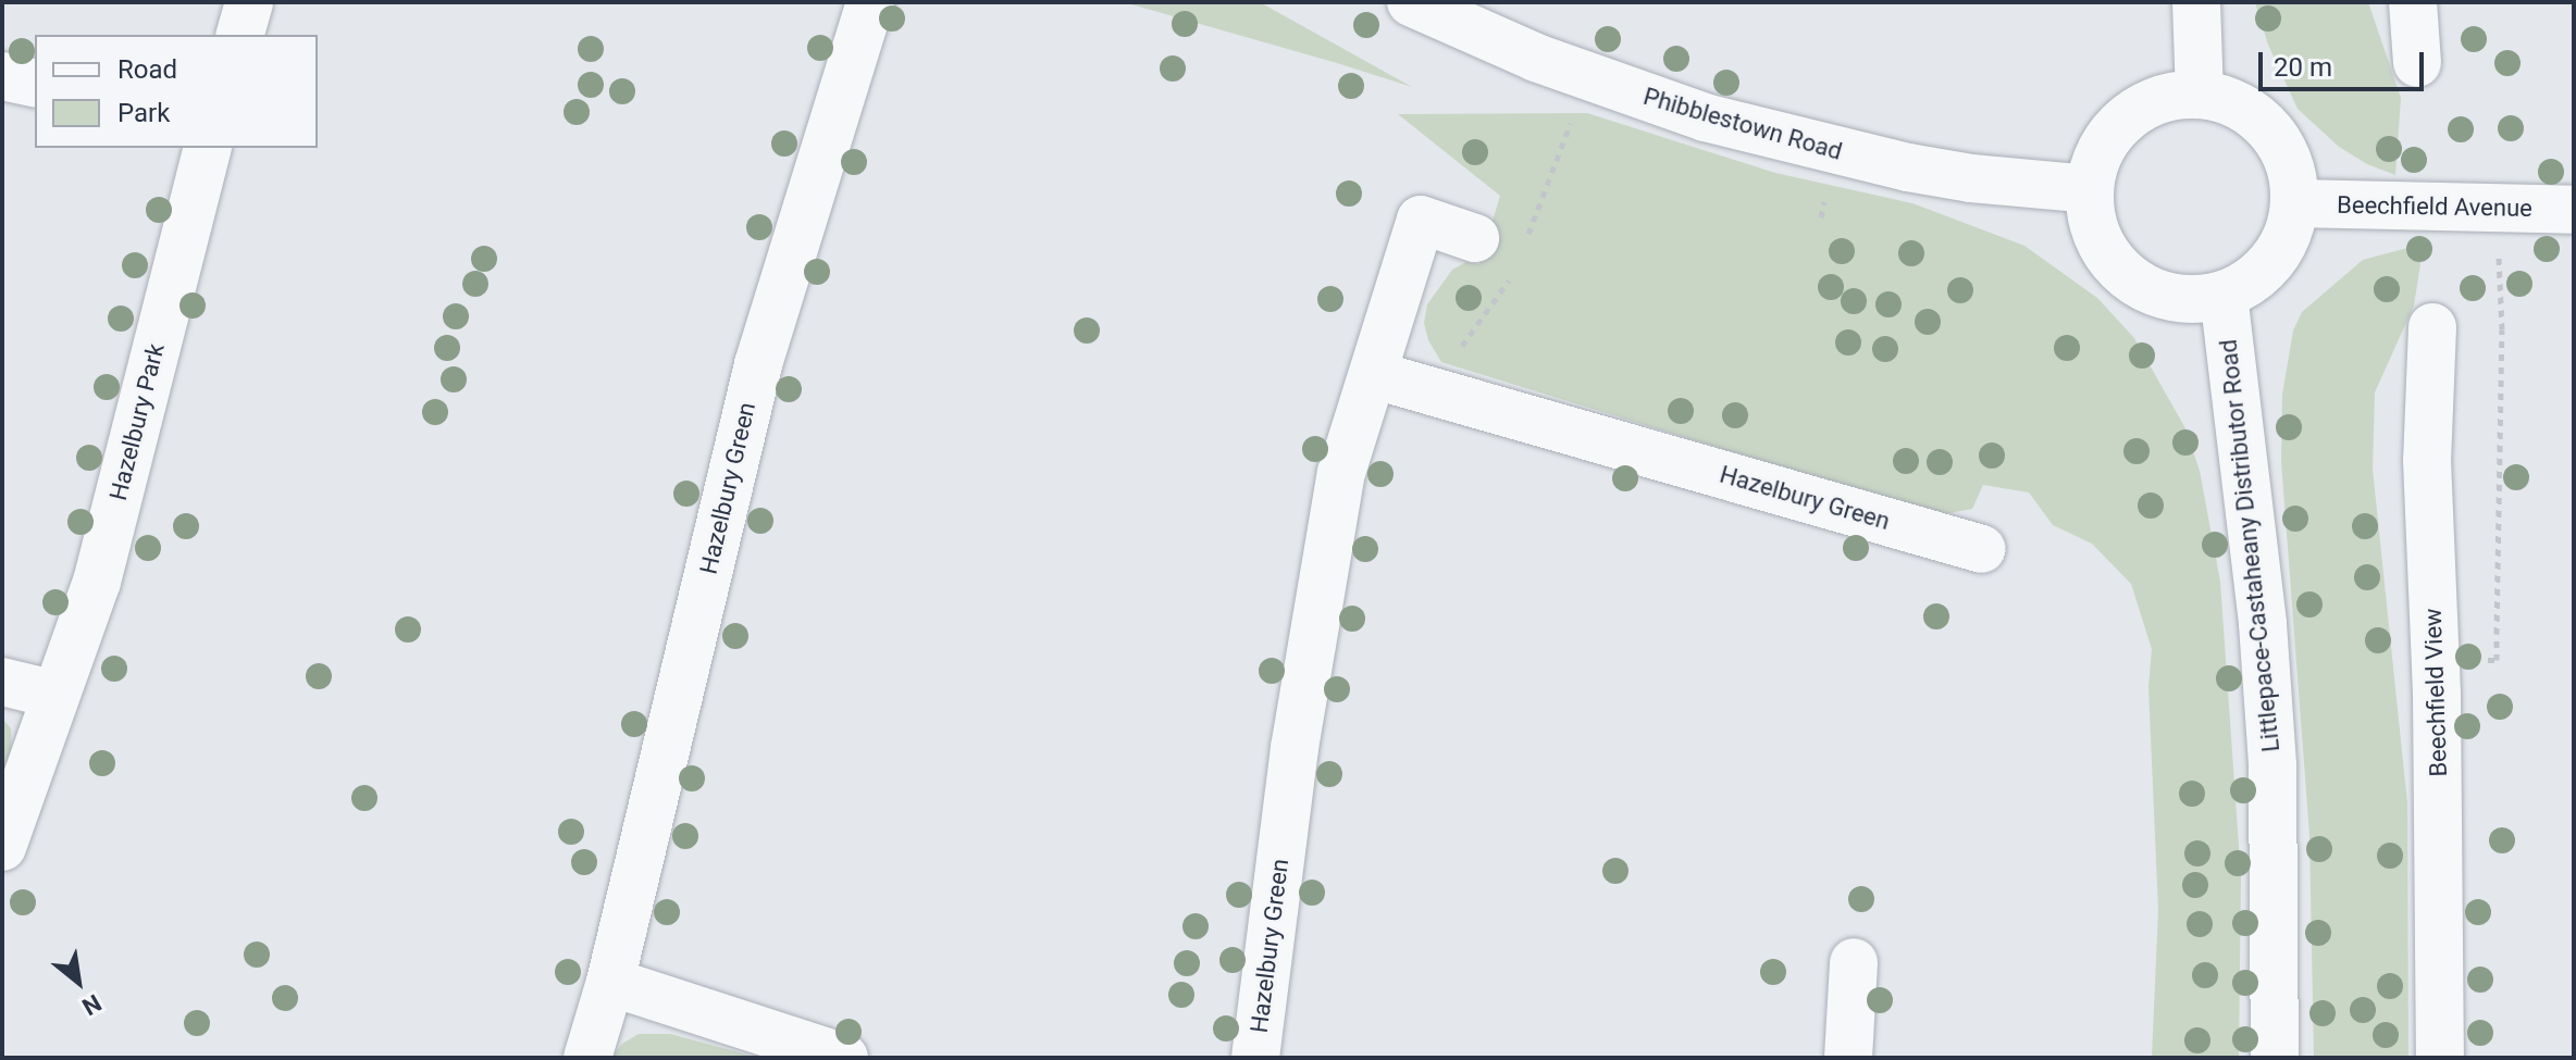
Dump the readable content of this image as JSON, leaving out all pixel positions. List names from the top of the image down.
{
  "streets": {
    "street": [
      "Phibblestown Road",
      "Beechfield Avenue",
      "Hazelbury Park",
      "Hazelbury Green",
      "Littlepace-Castaheany Distributor Road",
      "Beechfield View"
    ]
  },
  "crossings": [
    ["Phibblestown Road", "Beechfield Avenue"],
    ["Phibblestown Road", "Littlepace-Castaheany Distributor Road"],
    ["Beechfield Avenue", "Littlepace-Castaheany Distributor Road"]
  ],
  "legend": ["Road", "Park"],
  "scale_bar": "20 m",
  "north": "bottom right"
}
